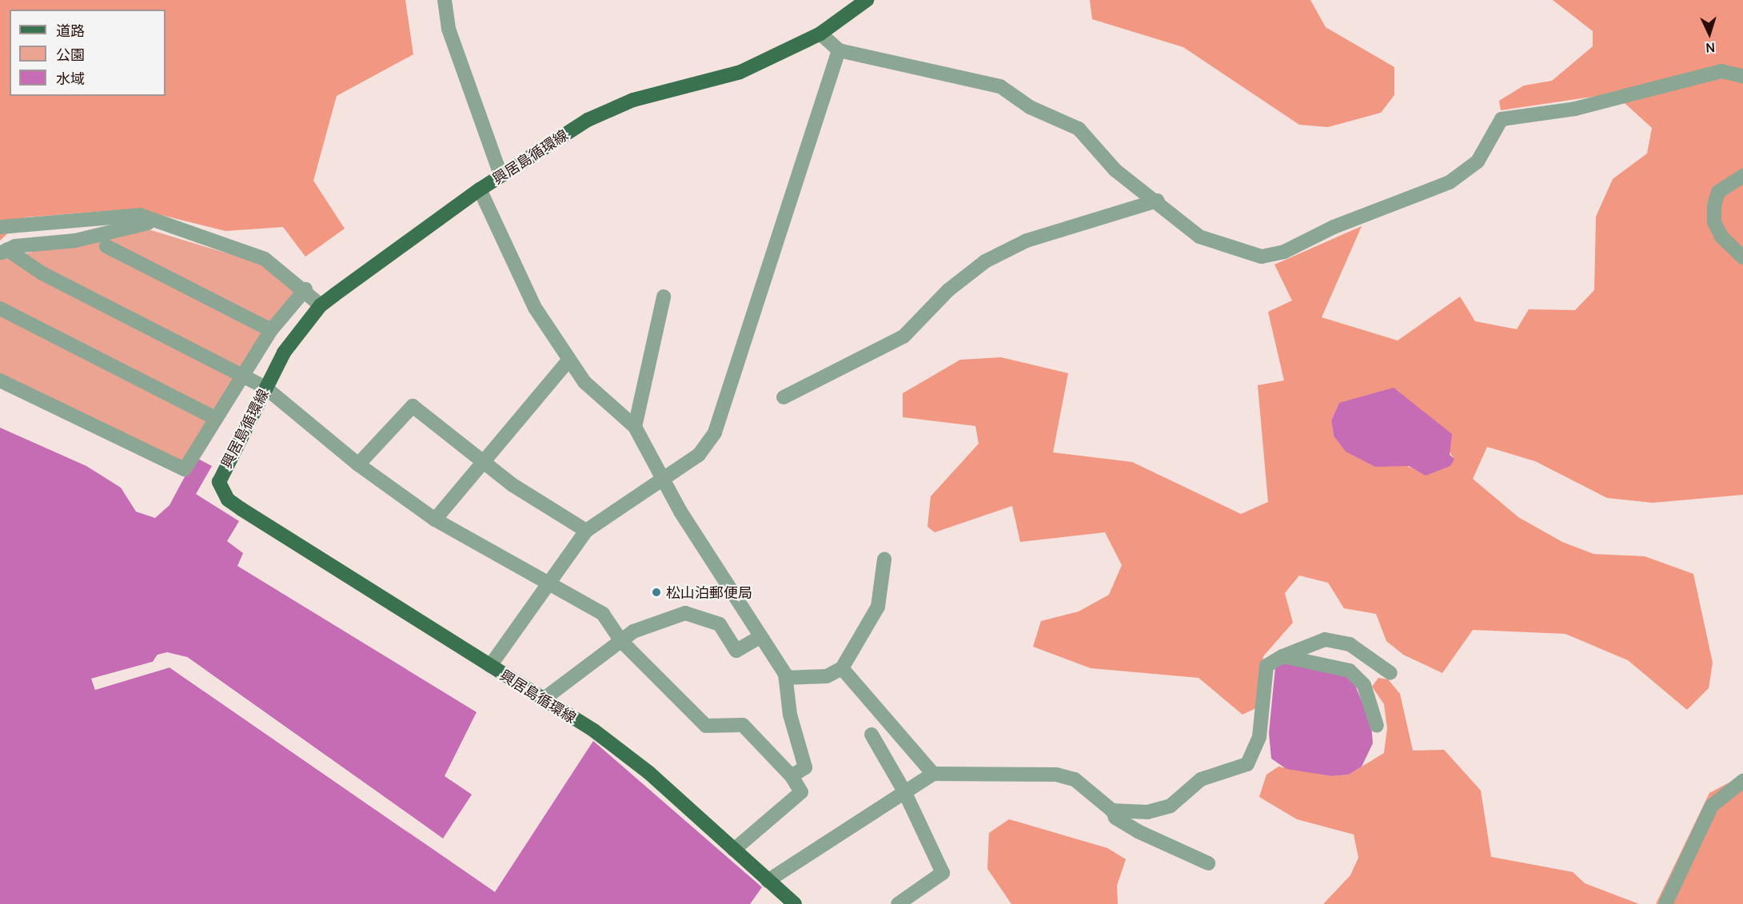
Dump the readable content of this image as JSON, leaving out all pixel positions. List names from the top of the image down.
{
  "streets": {
    "main road": ["興居島循環線"]
  },
  "places": ["松山泊郵便局"],
  "legend": ["道路", "公園", "水域"],
  "north": "bottom"
}
